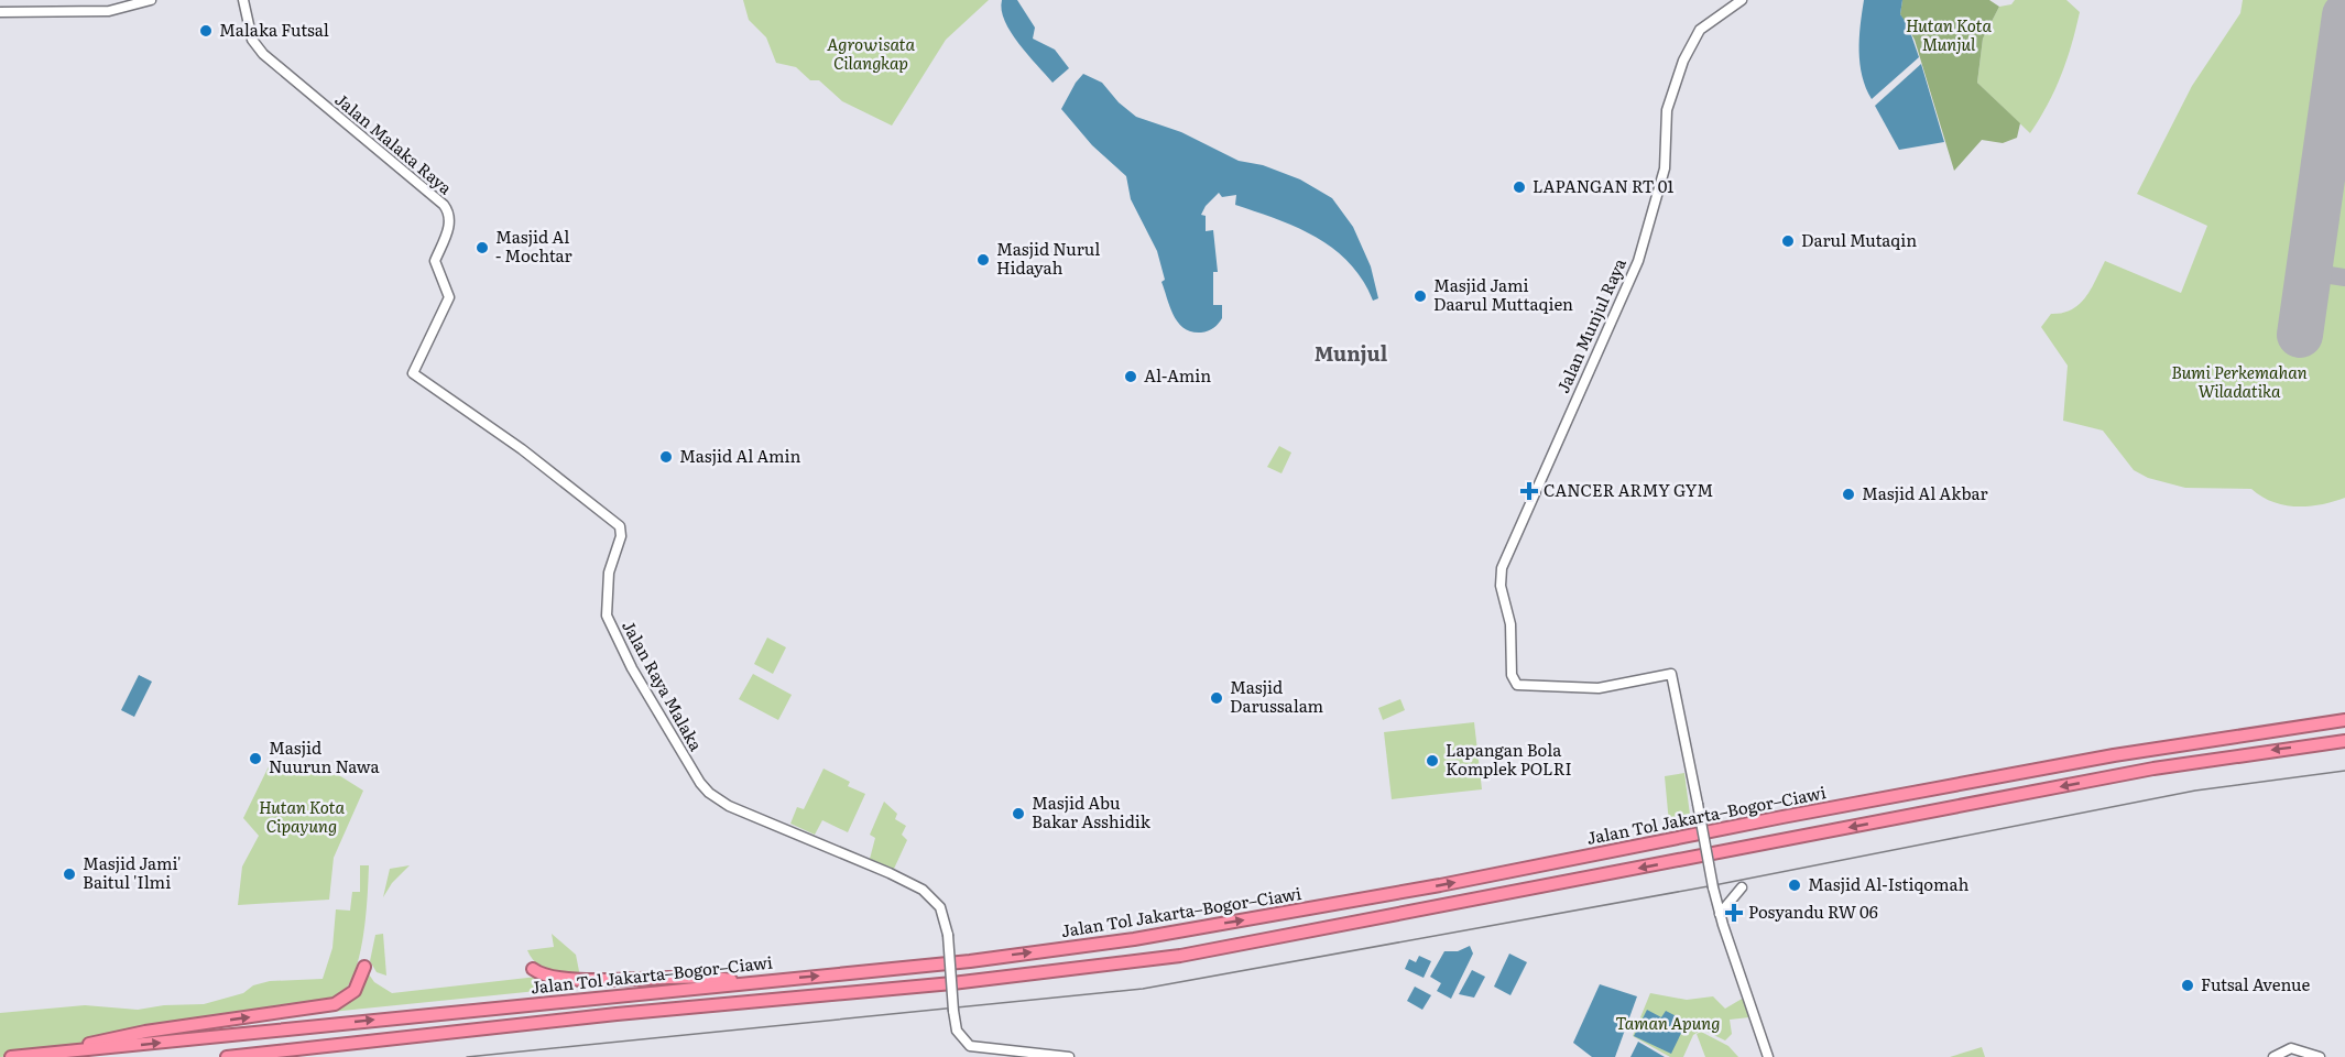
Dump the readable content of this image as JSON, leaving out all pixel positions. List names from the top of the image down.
{
  "streets": {
    "highway": ["Jalan Tol Jakarta–Bogor–Ciawi"],
    "street": ["Jalan Malaka Raya", "Jalan Munjul Raya", "Jalan Raya Malaka"]
  },
  "crossings": [
    ["Jalan Malaka Raya", "Jalan Raya Malaka"]
  ],
  "districts": ["Munjul"],
  "parks": [
    "Hutan Kota Munjul",
    "Agrowisata Cilangkap",
    "Bumi Perkemahan Wiladatika",
    "Hutan Kota Cipayung",
    "Taman Apung"
  ],
  "places": {
    "other": [
      "Malaka Futsal",
      "LAPANGAN RT 01",
      "Darul Mutaqin",
      "Masjid Al - Mochtar",
      "Masjid Nurul Hidayah",
      "Masjid Jami Daarul Muttaqien",
      "Al-Amin",
      "Masjid Al Amin",
      "Masjid Al Akbar",
      "Masjid Darussalam",
      "Masjid Nuurun Nawa",
      "Lapangan Bola Komplek POLRI",
      "Masjid Abu Bakar Asshidik",
      "Masjid Jami' Baitul 'Ilmi",
      "Masjid Al-Istiqomah",
      "Futsal Avenue"
    ],
    "health": ["CANCER ARMY GYM", "Posyandu RW 06"]
  }
}
